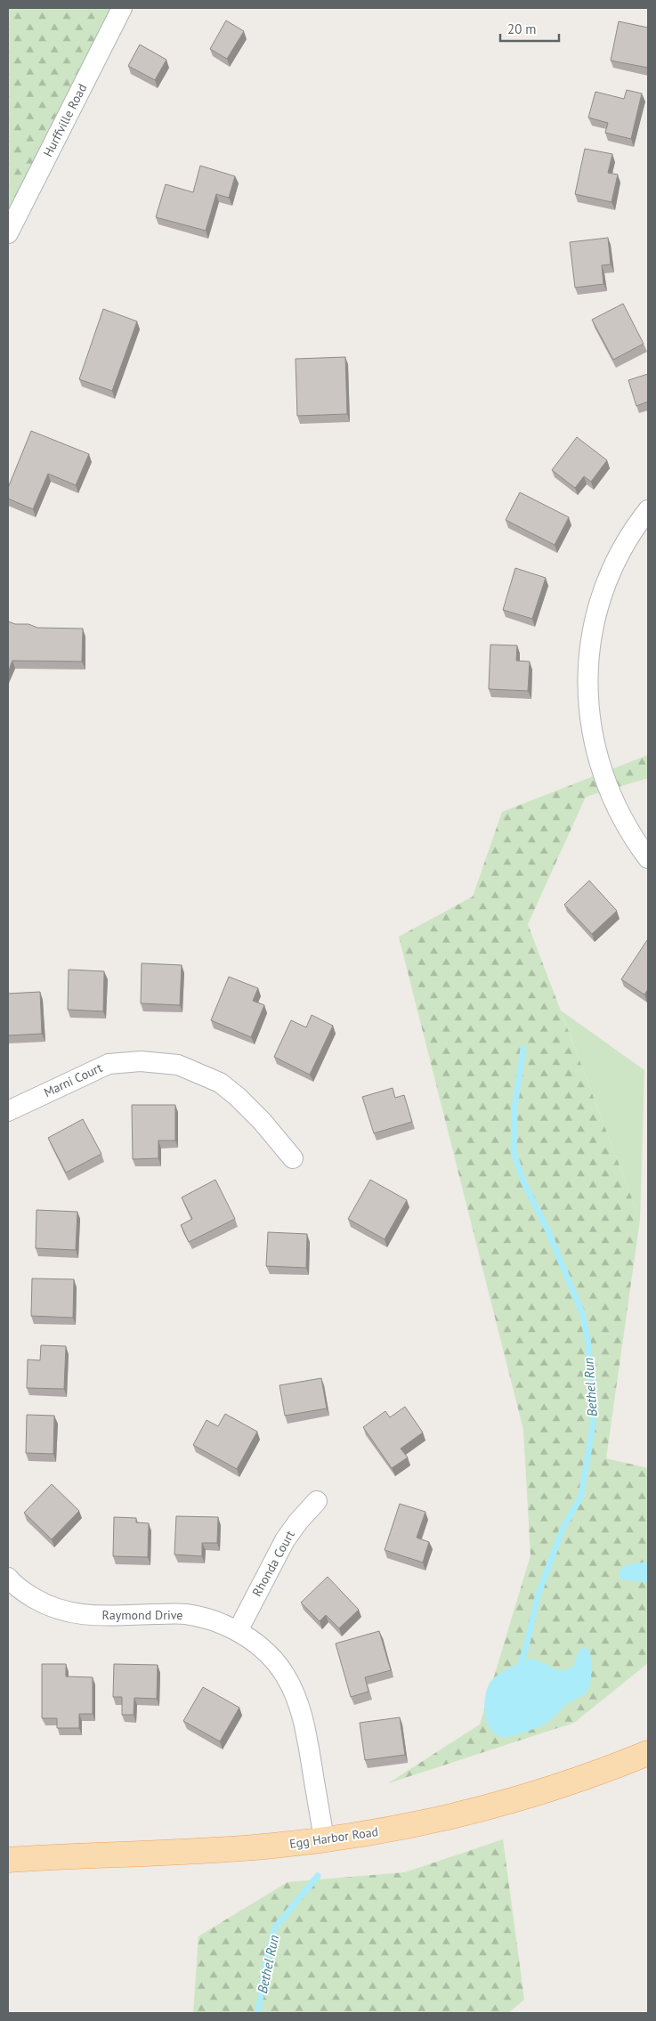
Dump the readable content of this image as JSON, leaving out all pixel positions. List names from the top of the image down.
{
  "streets": {
    "main road": ["Egg Harbor Road"],
    "street": [
      "Hurffville Road",
      "Marni Court",
      "Rhonda Court",
      "Raymond Drive"
    ]
  },
  "crossings": [
    ["Rhonda Court", "Raymond Drive"],
    ["Raymond Drive", "Egg Harbor Road"]
  ],
  "water": ["Bethel Run"],
  "scale_bar": "20 m"
}
